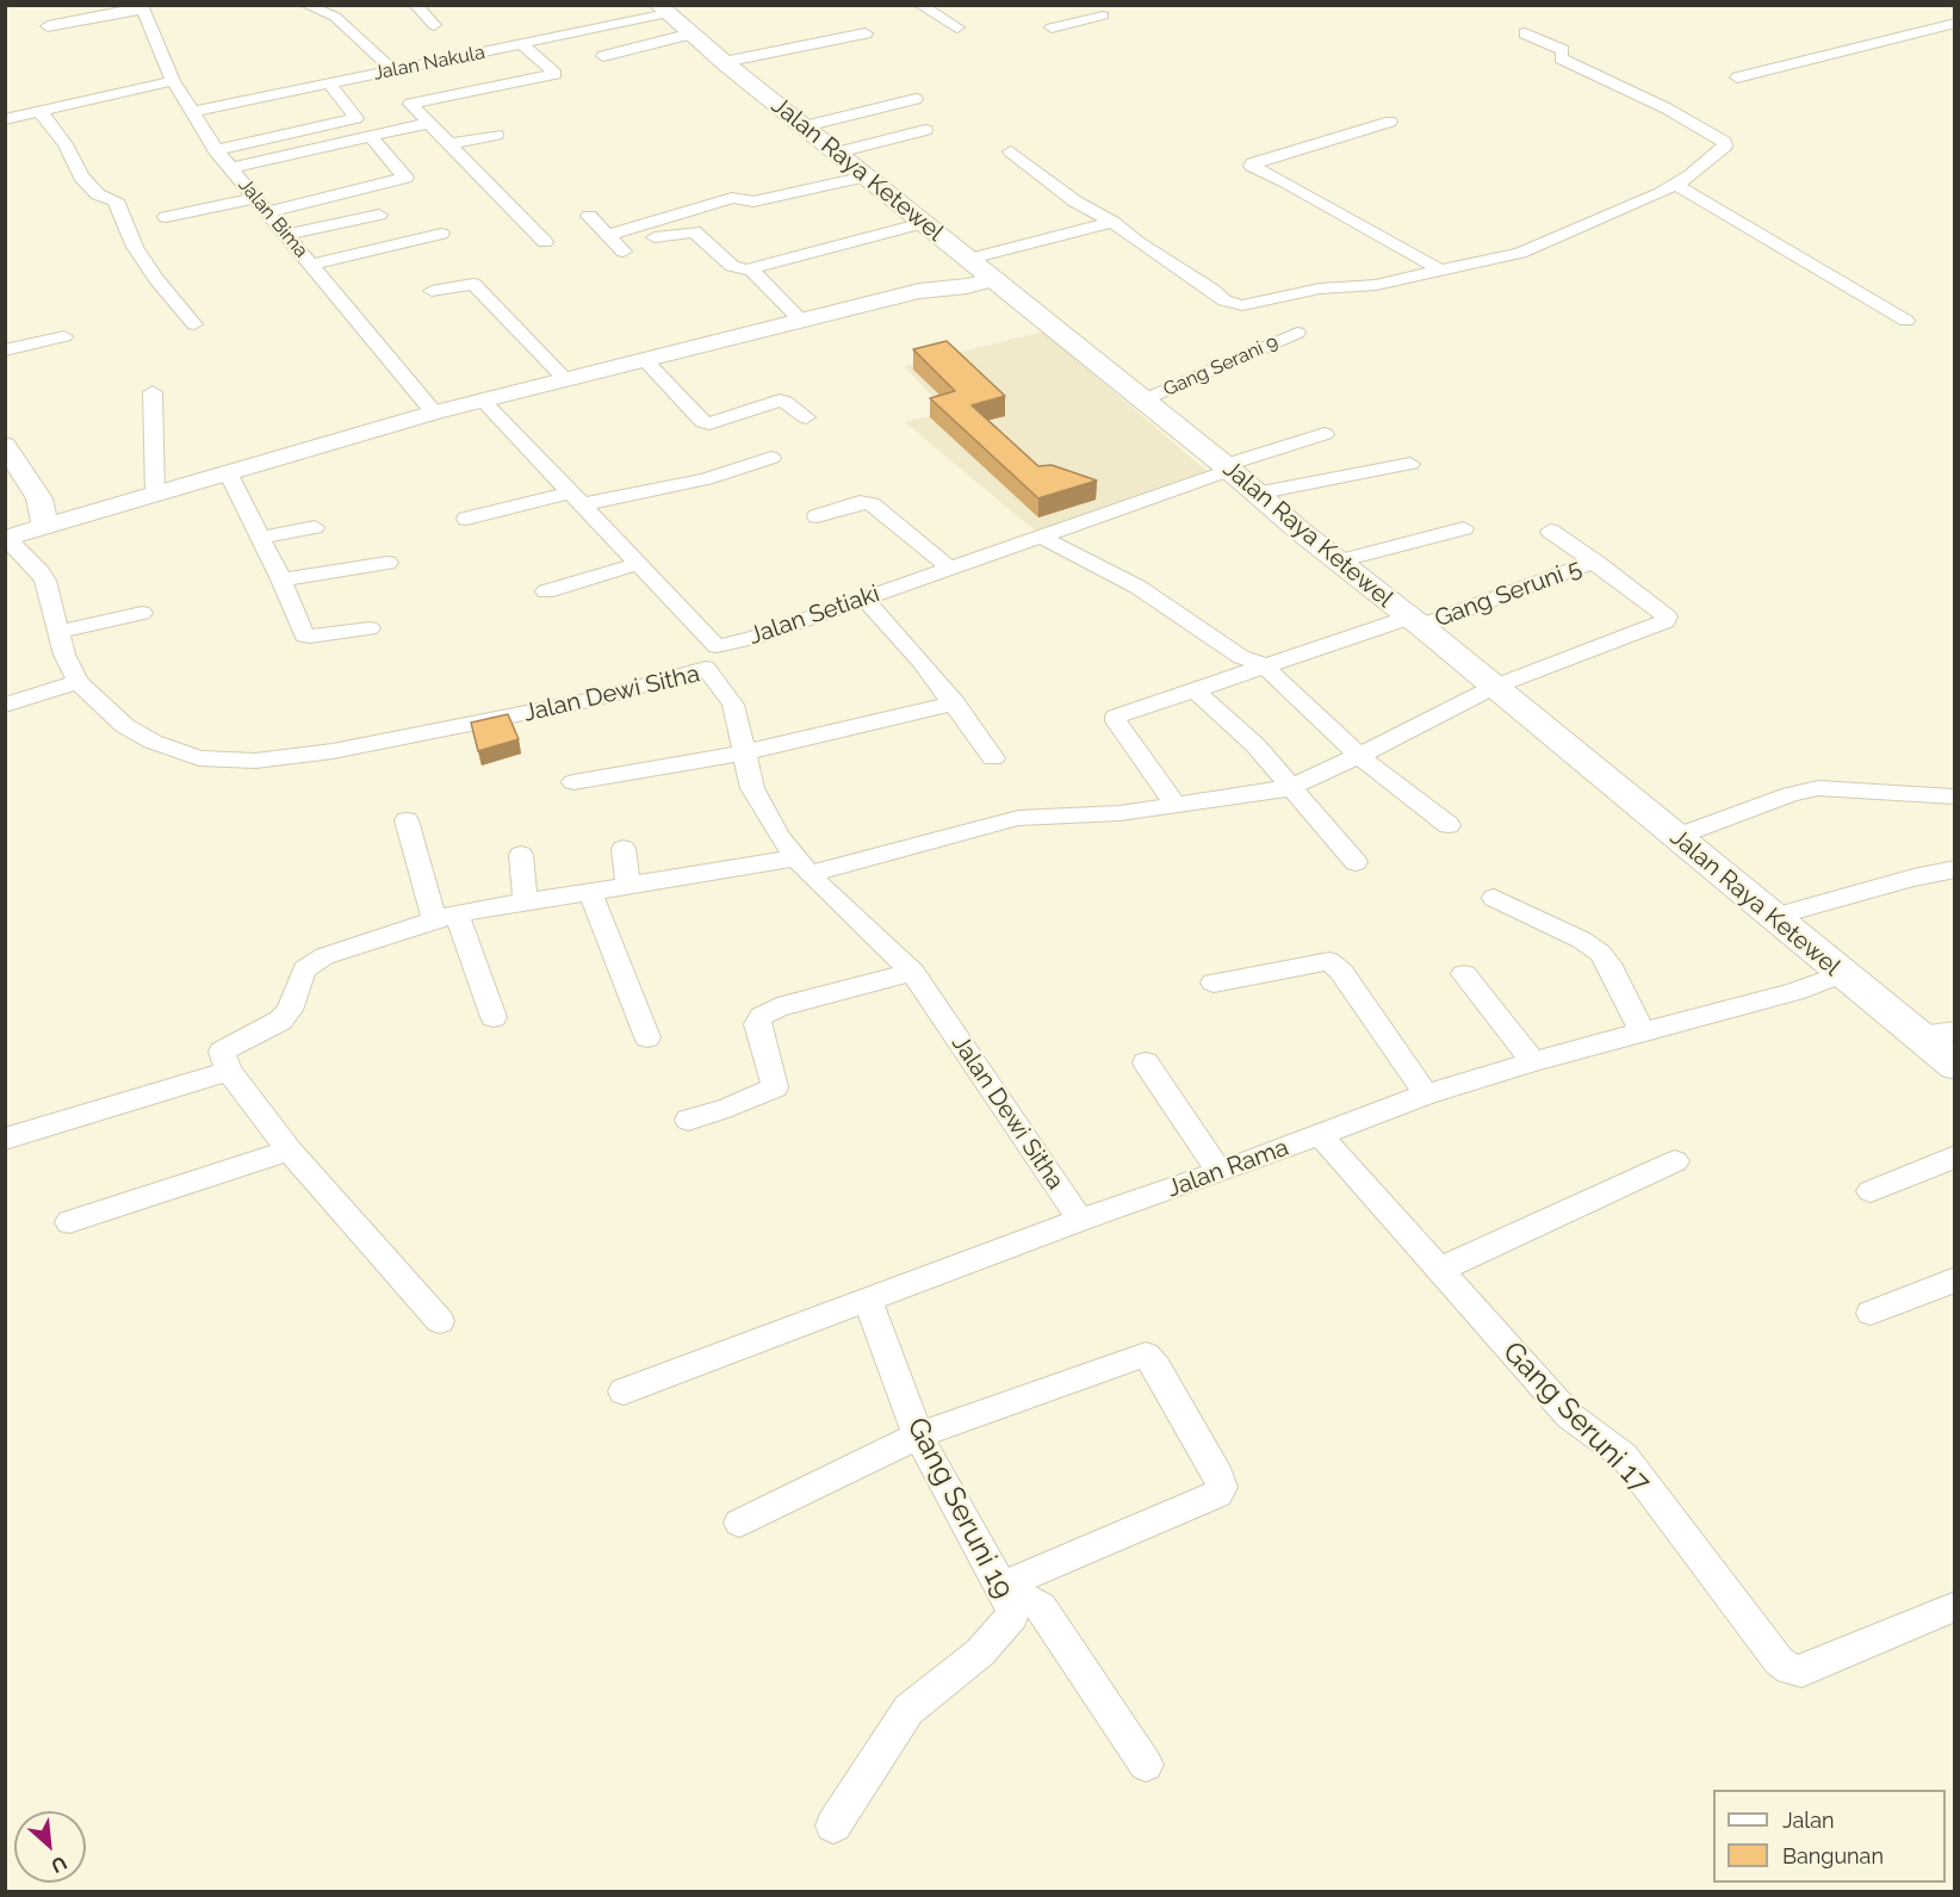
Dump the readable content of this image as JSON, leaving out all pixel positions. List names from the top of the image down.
{
  "streets": {
    "main road": ["Jalan Raya Ketewel"],
    "street": [
      "Jalan Nakula",
      "Jalan Bima",
      "Gang Serani 9",
      "Gang Seruni 5",
      "Jalan Setiaki",
      "Jalan Dewi Sitha",
      "Jalan Rama",
      "Gang Seruni 17",
      "Gang Seruni 19"
    ]
  },
  "crossings": [
    ["Jalan Nakula", "Jalan Raya Ketewel"],
    ["Jalan Nakula", "Jalan Bima"],
    ["Jalan Raya Ketewel", "Gang Serani 9"],
    ["Jalan Raya Ketewel", "Gang Seruni 5"],
    ["Jalan Raya Ketewel", "Jalan Setiaki"],
    ["Jalan Raya Ketewel", "Jalan Rama"],
    ["Jalan Setiaki", "Jalan Dewi Sitha"],
    ["Jalan Dewi Sitha", "Jalan Rama"],
    ["Jalan Rama", "Gang Seruni 17"],
    ["Jalan Rama", "Gang Seruni 19"]
  ],
  "legend": ["Jalan", "Bangunan"],
  "north": "bottom right"
}
